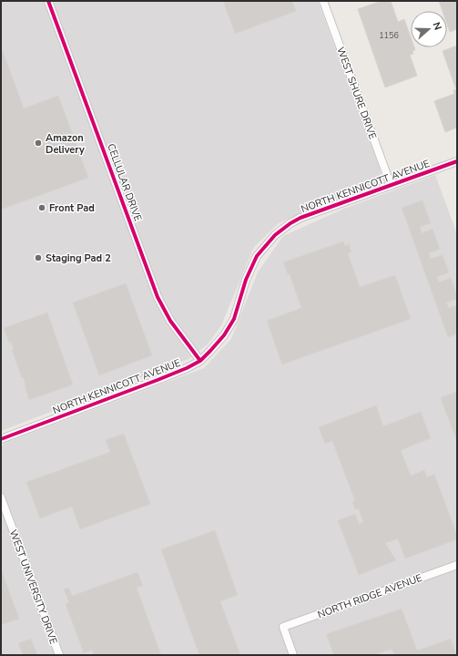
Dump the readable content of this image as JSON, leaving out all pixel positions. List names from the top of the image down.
{
  "streets": {
    "street": [
      "WEST SHURE DRIVE",
      "CELLULAR DRIVE",
      "NORTH KENNICOTT AVENUE",
      "WEST UNIVERSITY DRIVE",
      "NORTH RIDGE AVENUE"
    ]
  },
  "crossings": [
    ["WEST SHURE DRIVE", "NORTH KENNICOTT AVENUE"],
    ["CELLULAR DRIVE", "NORTH KENNICOTT AVENUE"]
  ],
  "places": ["Amazon Delivery", "Front Pad", "Staging Pad 2"],
  "house_numbers": ["1156"],
  "north": "right"
}
